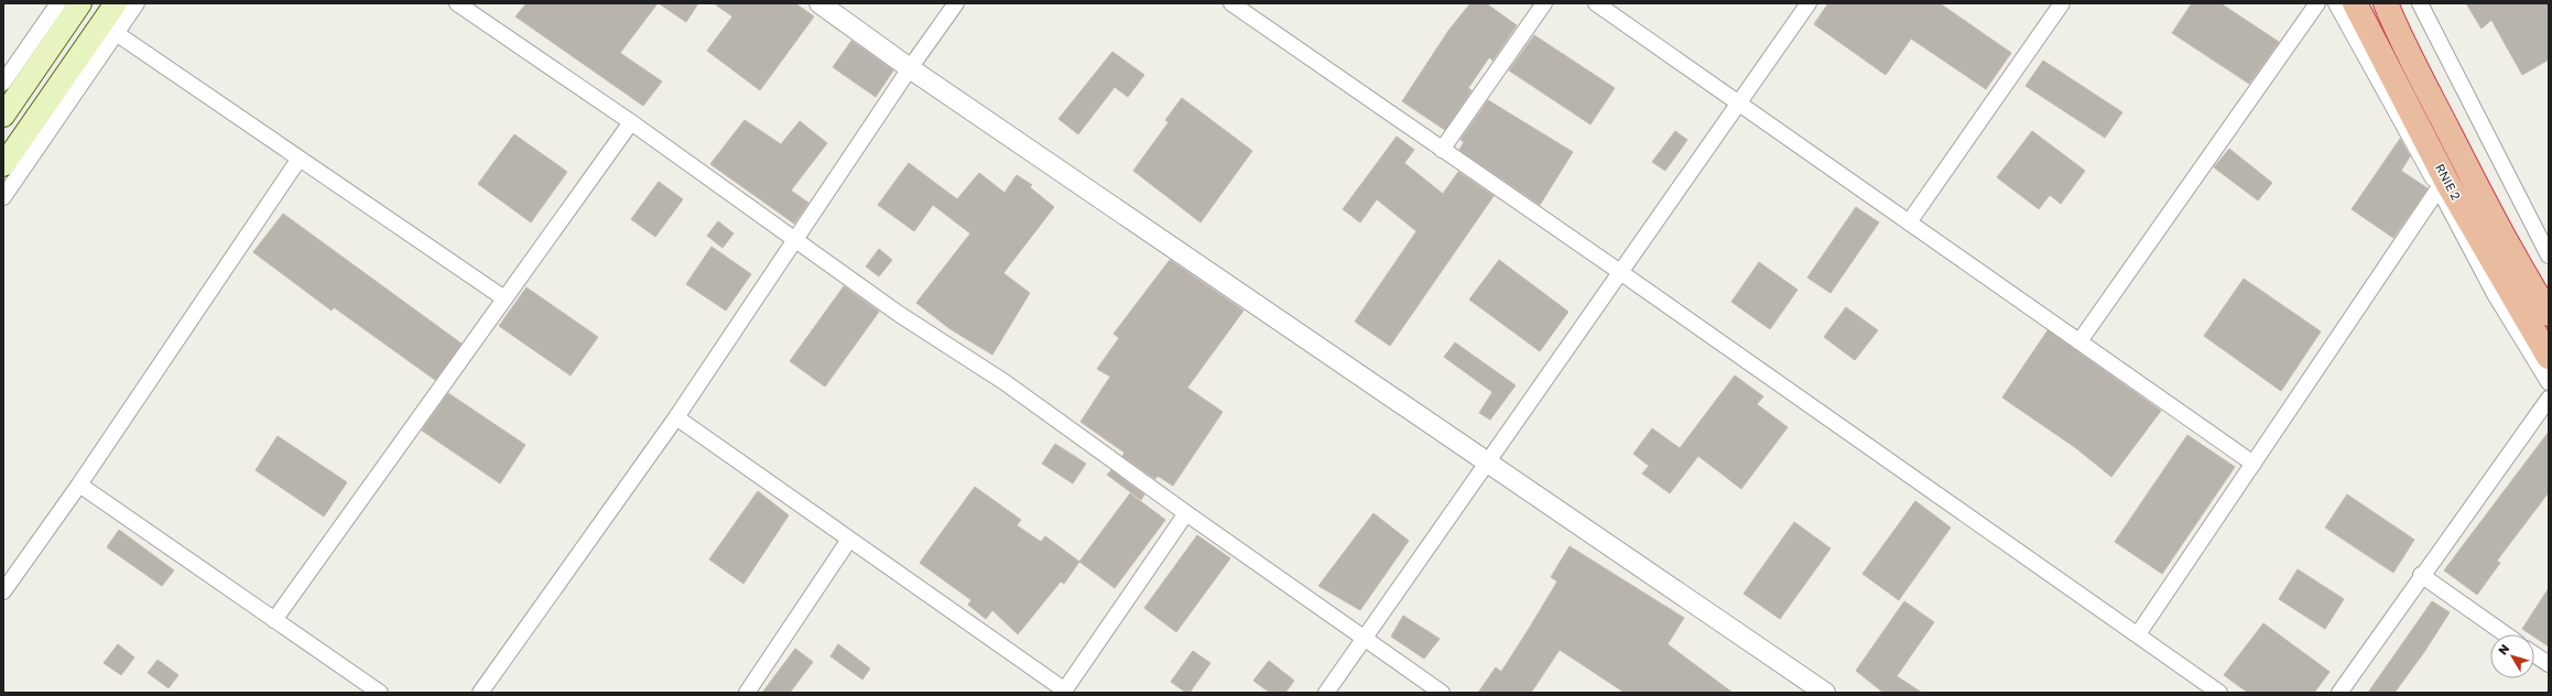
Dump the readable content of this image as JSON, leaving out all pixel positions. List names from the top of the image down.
{
  "streets": {
    "highway": ["RNIE 2"]
  },
  "north": "top left"
}
